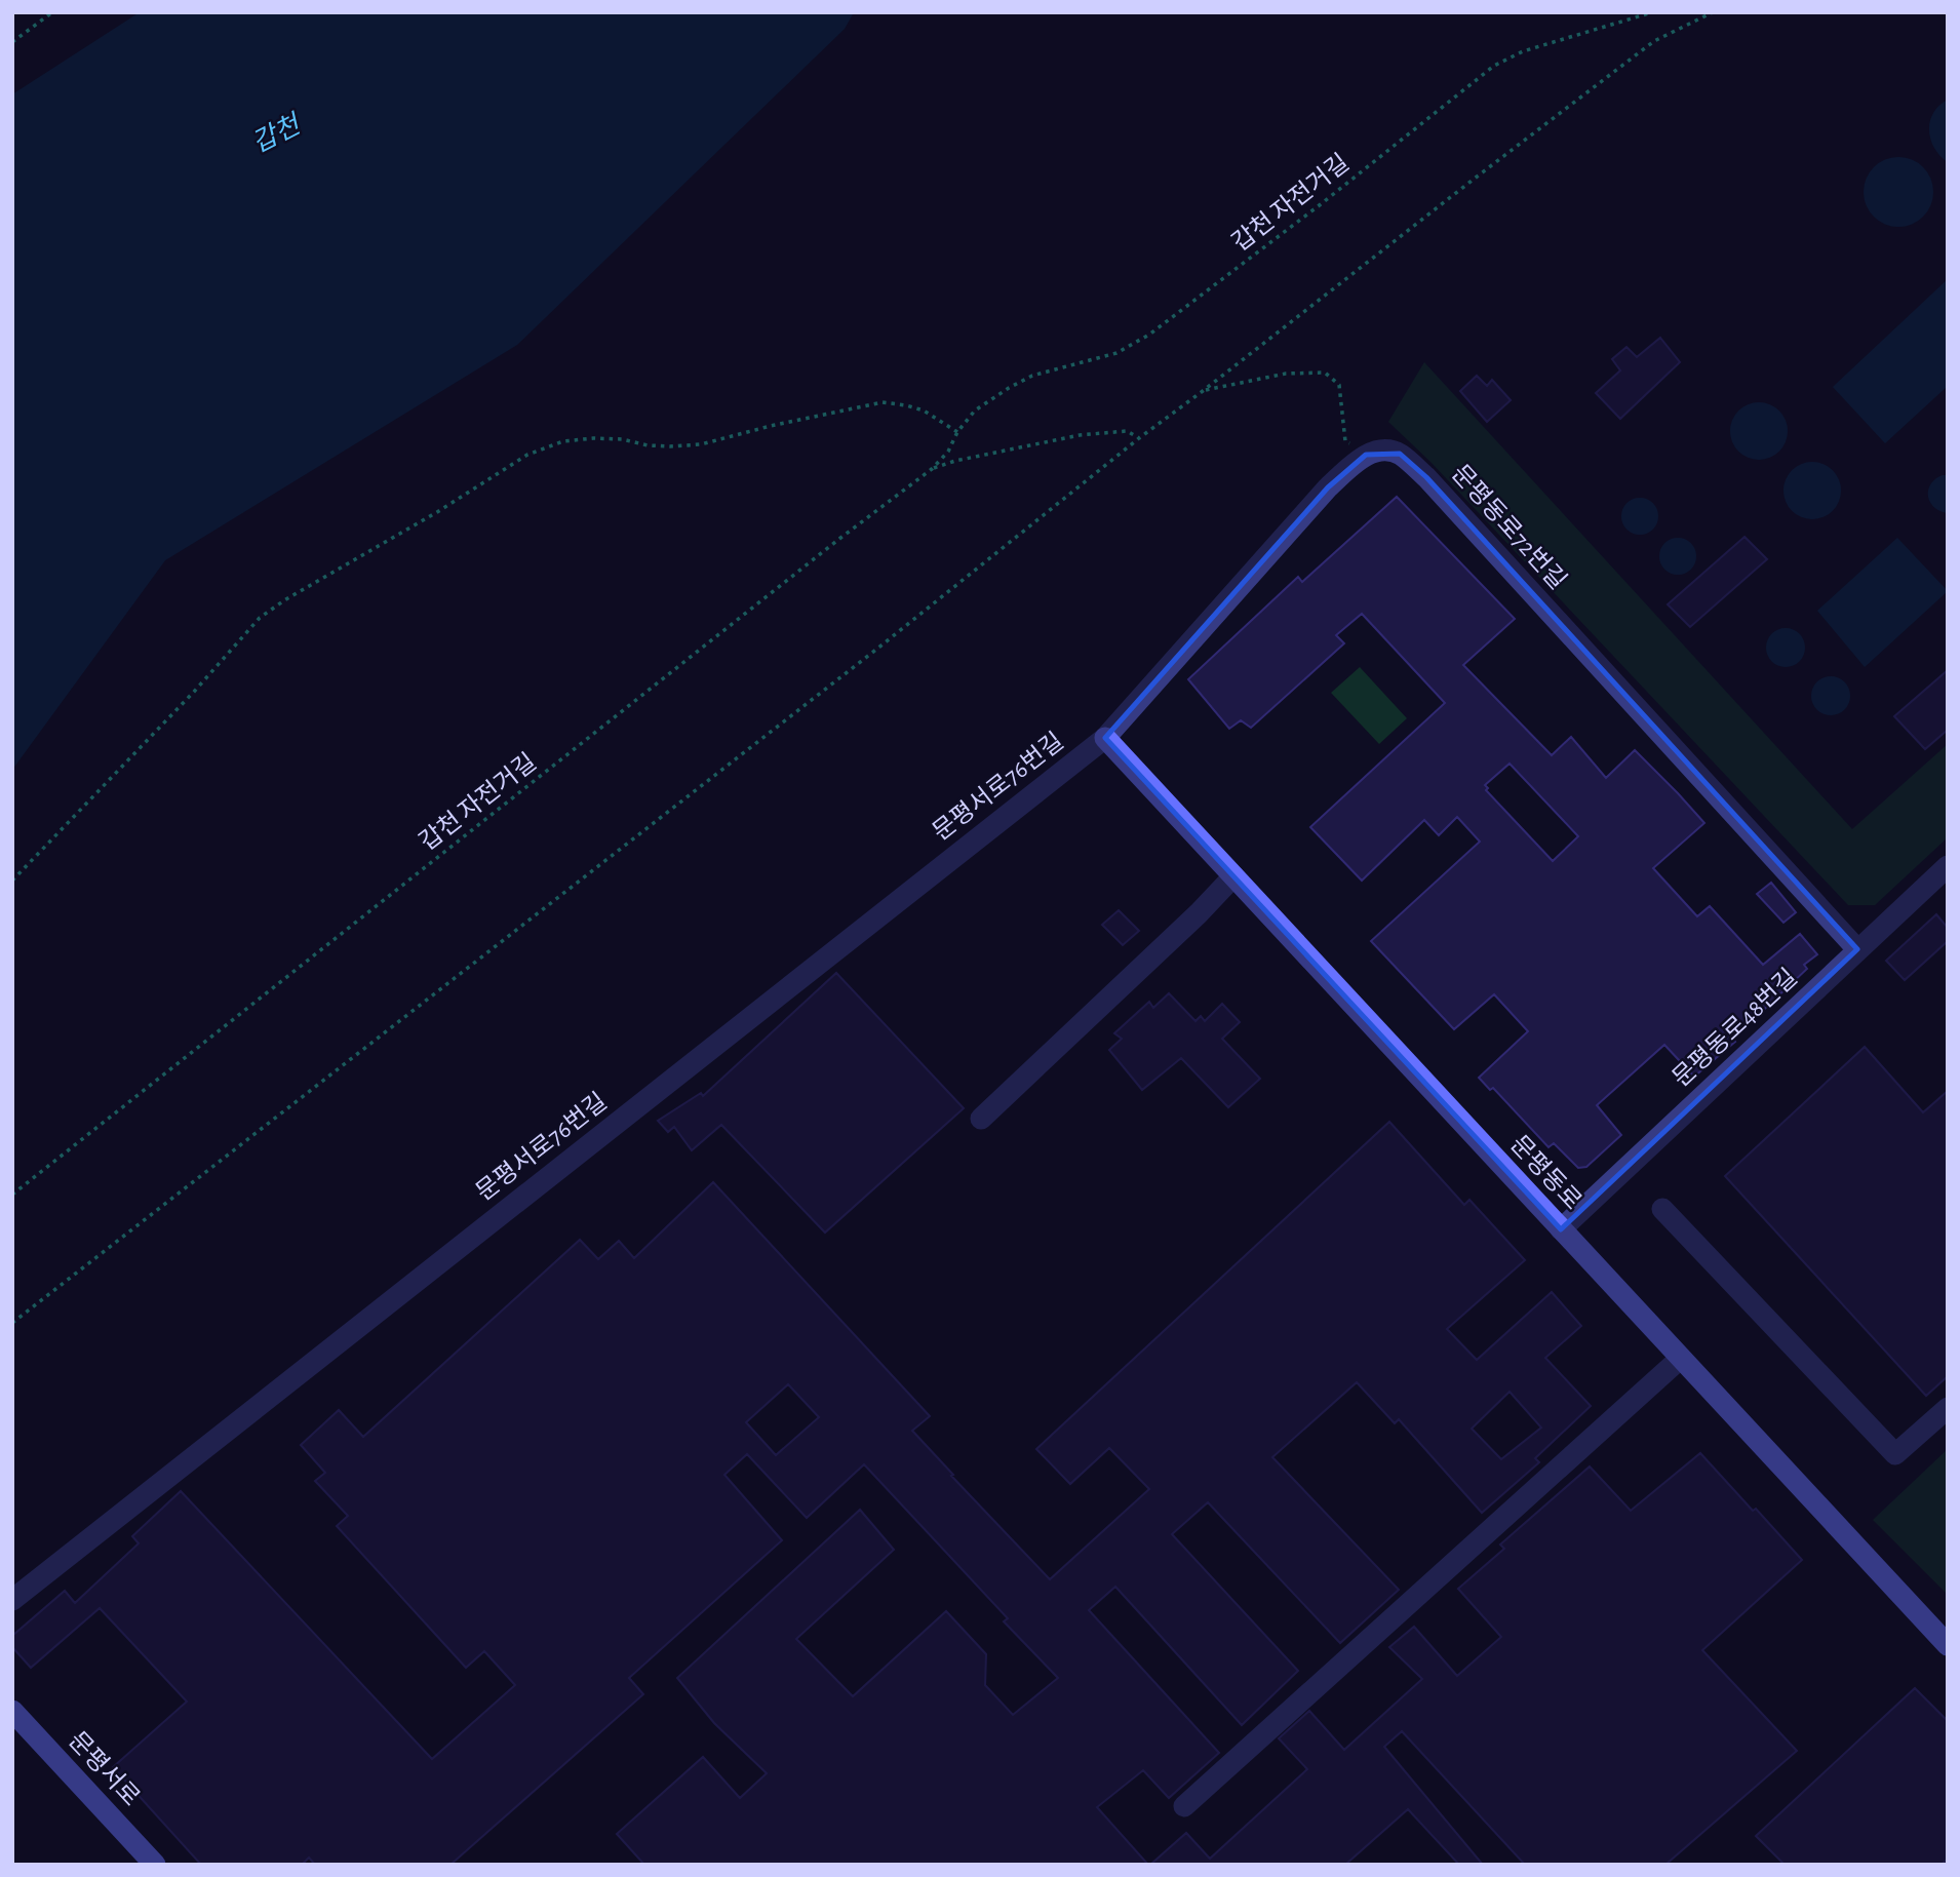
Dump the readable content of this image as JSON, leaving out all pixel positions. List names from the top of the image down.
{
  "streets": {
    "main road": ["문평동로", "문평서로"],
    "street": ["문평동로72번길", "문평서로76번길", "문평동로48번길"],
    "path": ["갑천 자전거길"]
  },
  "crossings": [
    ["문평동로72번길", "문평동로48번길"],
    ["문평서로76번길", "문평동로"],
    ["문평동로48번길", "문평동로"]
  ],
  "water": ["갑천"]
}
